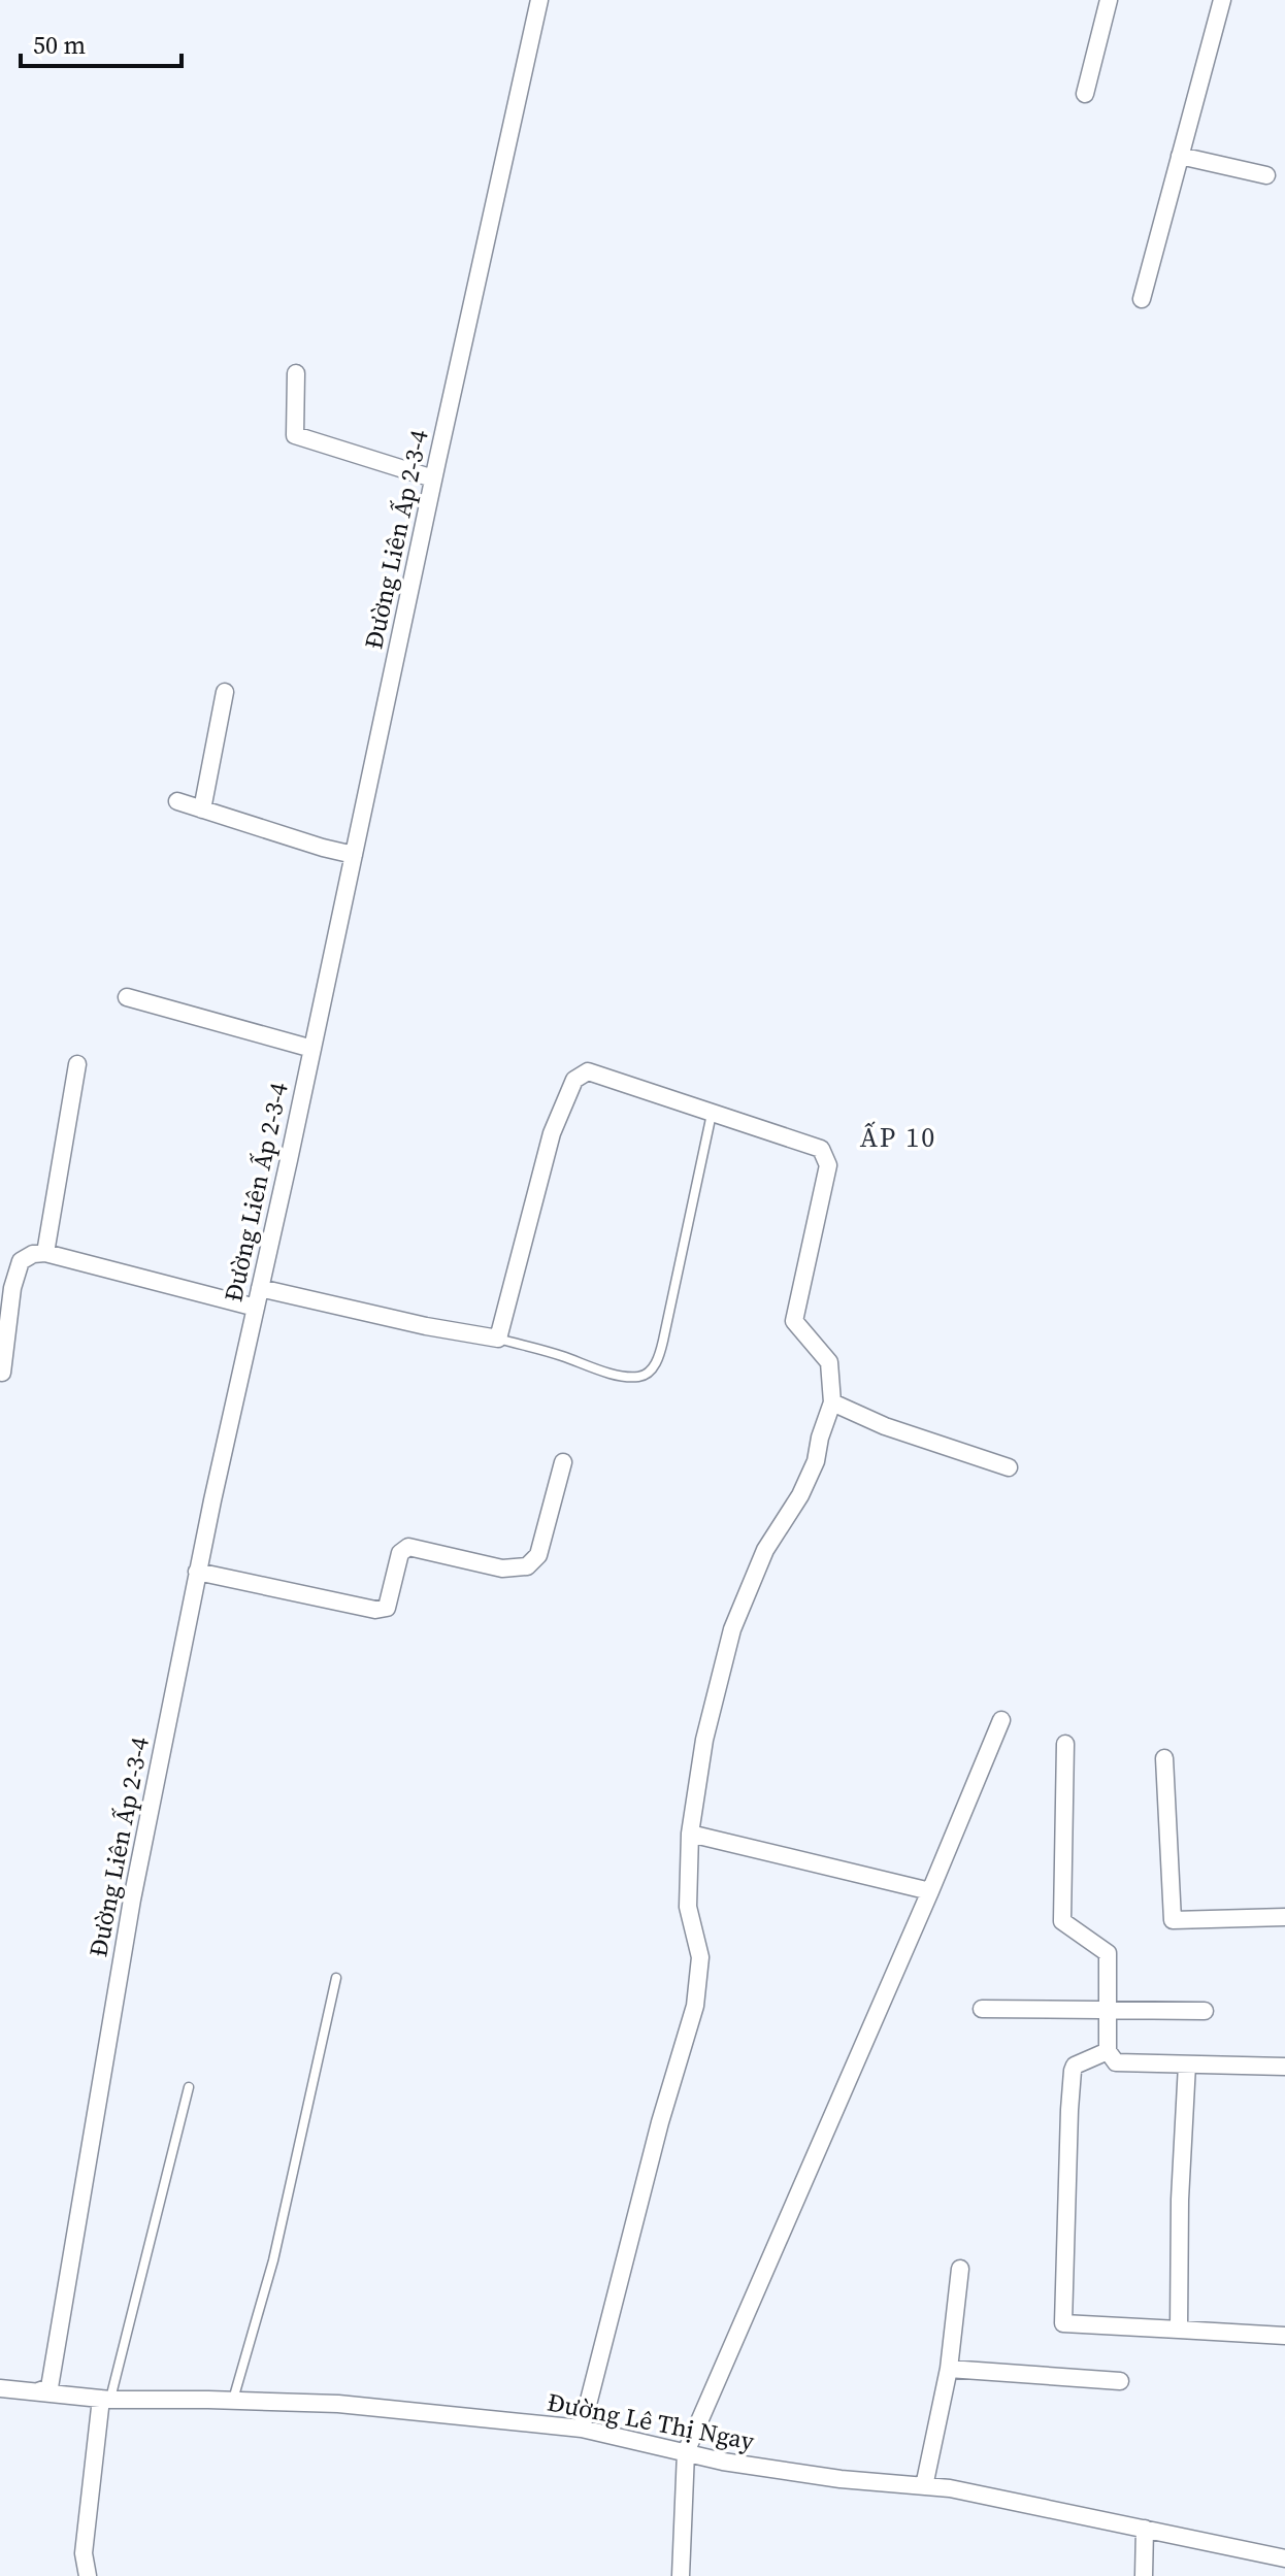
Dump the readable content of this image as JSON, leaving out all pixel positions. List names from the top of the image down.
{
  "streets": {
    "street": ["Đường Liên Ấp 2-3-4", "Đường Lê Thị Ngay"]
  },
  "crossings": [
    ["Đường Liên Ấp 2-3-4", "Đường Lê Thị Ngay"]
  ],
  "districts": ["ẤP 10"],
  "scale_bar": "50 m"
}
